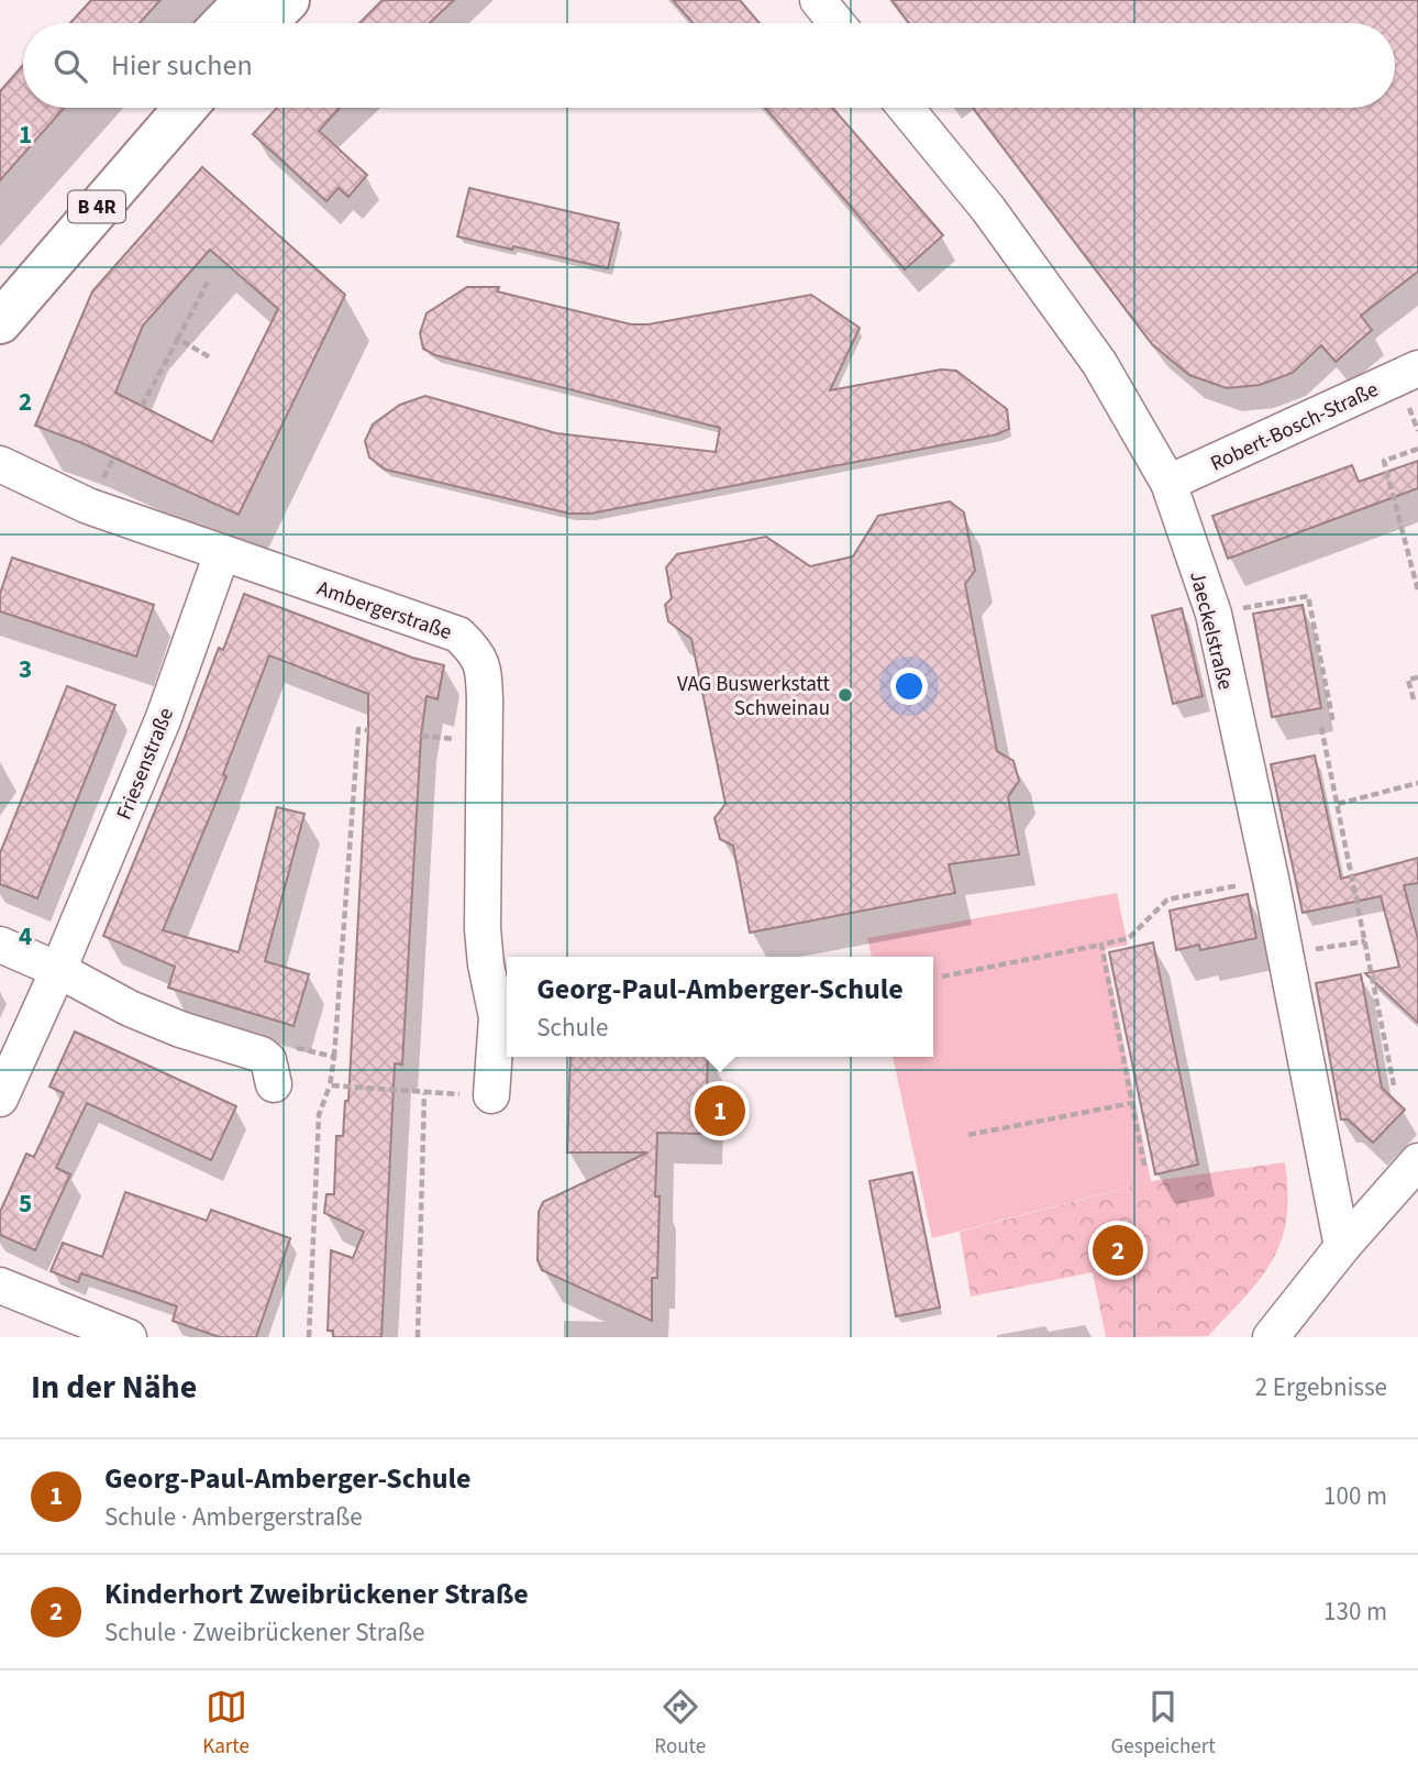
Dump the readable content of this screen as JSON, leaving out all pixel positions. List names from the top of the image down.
{
  "streets": {
    "main road": ["B 4R"],
    "street": [
      "Robert-Bosch-Straße",
      "Ambergerstraße",
      "Jaeckelstraße",
      "Friesenstraße"
    ]
  },
  "crossings": [
    ["Robert-Bosch-Straße", "Jaeckelstraße"],
    ["Ambergerstraße", "Friesenstraße"]
  ],
  "places": ["VAG Buswerkstatt Schweinau"],
  "page": {
    "search": "Hier suchen",
    "popup": ["Georg-Paul-Amberger-Schule", "Schule"],
    "pins": ["1", "2"],
    "heading": ["In der Nähe", "2 Ergebnisse"],
    "list": [
      {
        "mark": "1",
        "name": "Georg-Paul-Amberger-Schule",
        "note": "Schule · Ambergerstraße",
        "value": "100 m"
      },
      {
        "mark": "2",
        "name": "Kinderhort Zweibrückener Straße",
        "note": "Schule · Zweibrückener Straße",
        "value": "130 m"
      }
    ],
    "nav": ["Karte", "Route", "Gespeichert"]
  },
  "grid": {
    "rows": [
      "1",
      "2",
      "3",
      "4",
      "5"
    ]
  }
}
